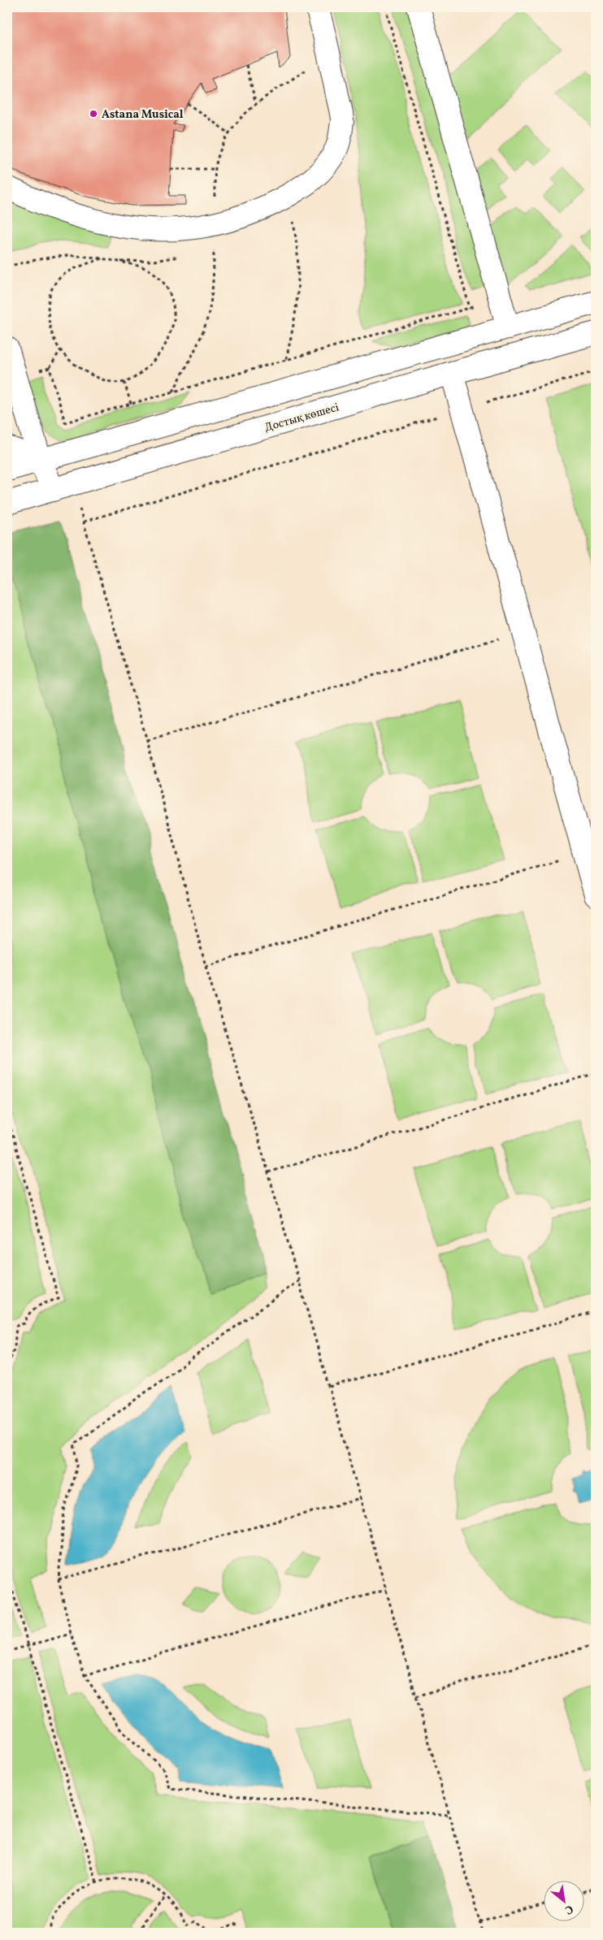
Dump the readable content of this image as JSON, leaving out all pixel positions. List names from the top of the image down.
{
  "streets": {
    "street": ["Достық көшесі"]
  },
  "places": ["Astana Musical"],
  "north": "bottom right"
}
